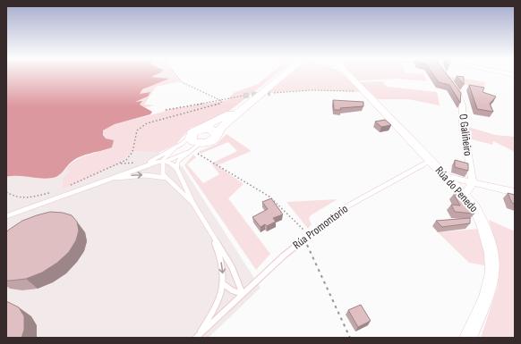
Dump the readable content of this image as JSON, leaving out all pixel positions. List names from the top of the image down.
{
  "streets": {
    "street": ["O Galiñeiro", "Rúa do Penedo"],
    "lane": ["Rúa Promontorio"]
  },
  "crossings": [
    ["Rúa do Penedo", "Rúa Promontorio"]
  ]
}
